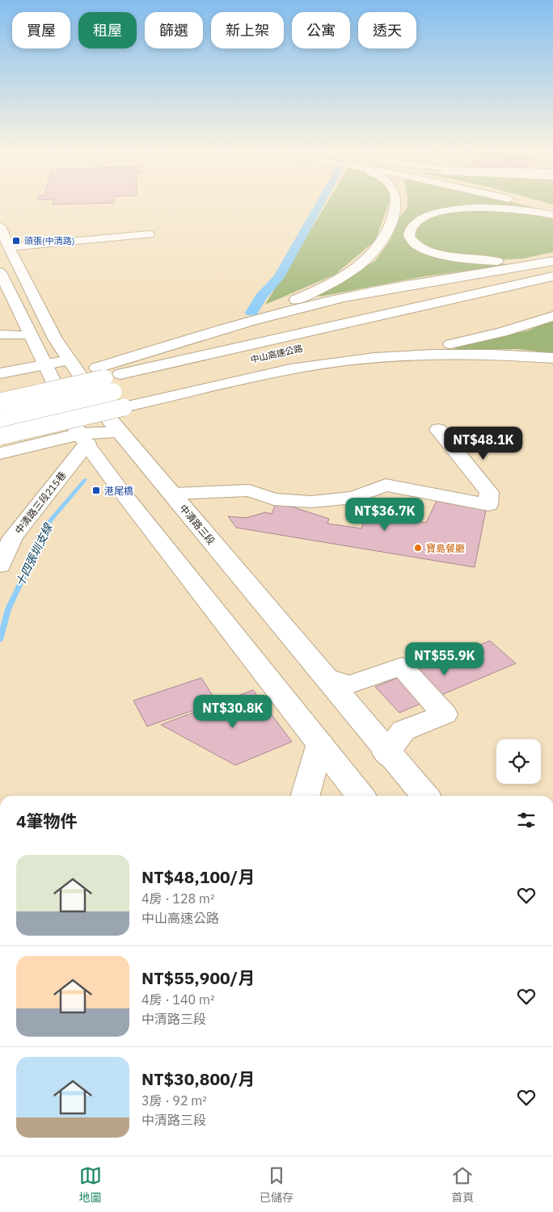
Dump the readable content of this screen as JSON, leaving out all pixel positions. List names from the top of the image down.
{
  "streets": {
    "main road": ["中山高速公路", "中清路三段215巷", "中清路三段"]
  },
  "water": ["十四張圳支線"],
  "places": {
    "transit": ["頭張(中清路)", "港尾橋"],
    "other": ["寶島餐廳"]
  },
  "page": {
    "chip": [
      "買屋",
      "租屋",
      "篩選",
      "新上架",
      "公寓",
      "透天"
    ],
    "price": [
      "NT$48.1K",
      "NT$36.7K",
      "NT$55.9K",
      "NT$30.8K"
    ],
    "heading": "4筆物件",
    "list": [
      {
        "name": "NT$48,100/月",
        "note": "4房 · 128 m² · 中山高速公路"
      },
      {
        "name": "NT$55,900/月",
        "note": "4房 · 140 m² · 中清路三段"
      },
      {
        "name": "NT$30,800/月",
        "note": "3房 · 92 m² · 中清路三段"
      }
    ],
    "tabs": ["地圖", "已儲存", "首頁"]
  }
}
